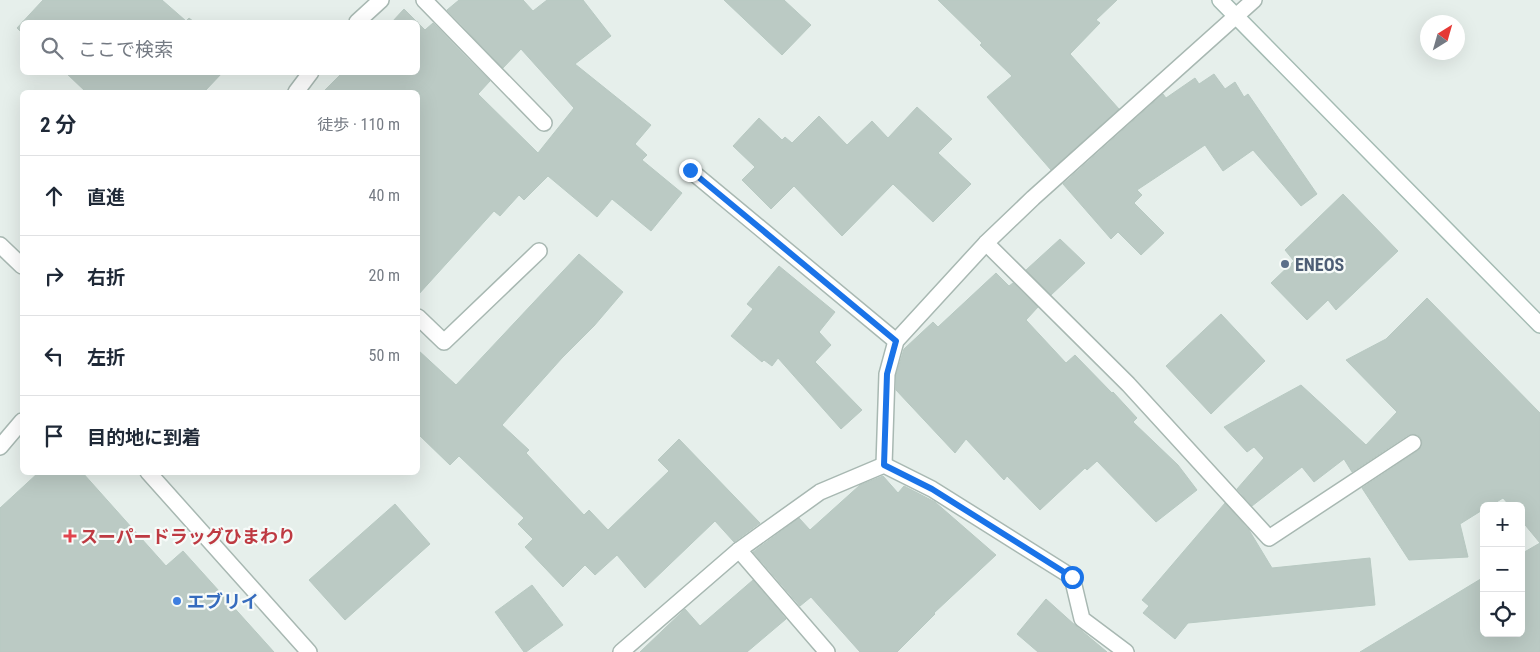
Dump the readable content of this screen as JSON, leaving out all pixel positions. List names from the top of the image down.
{
  "places": {
    "other": ["ENEOS", "エブリイ"],
    "health": ["スーパードラッグひまわり"]
  },
  "north": "top right",
  "page": {
    "search": "ここで検索",
    "heading": ["2 分", "徒歩 · 110 m"],
    "list": [
      ["直進", "40 m"],
      ["右折", "20 m"],
      ["左折", "50 m"],
      "目的地に到着"
    ],
    "map_buttons": ["+", "−"]
  }
}
